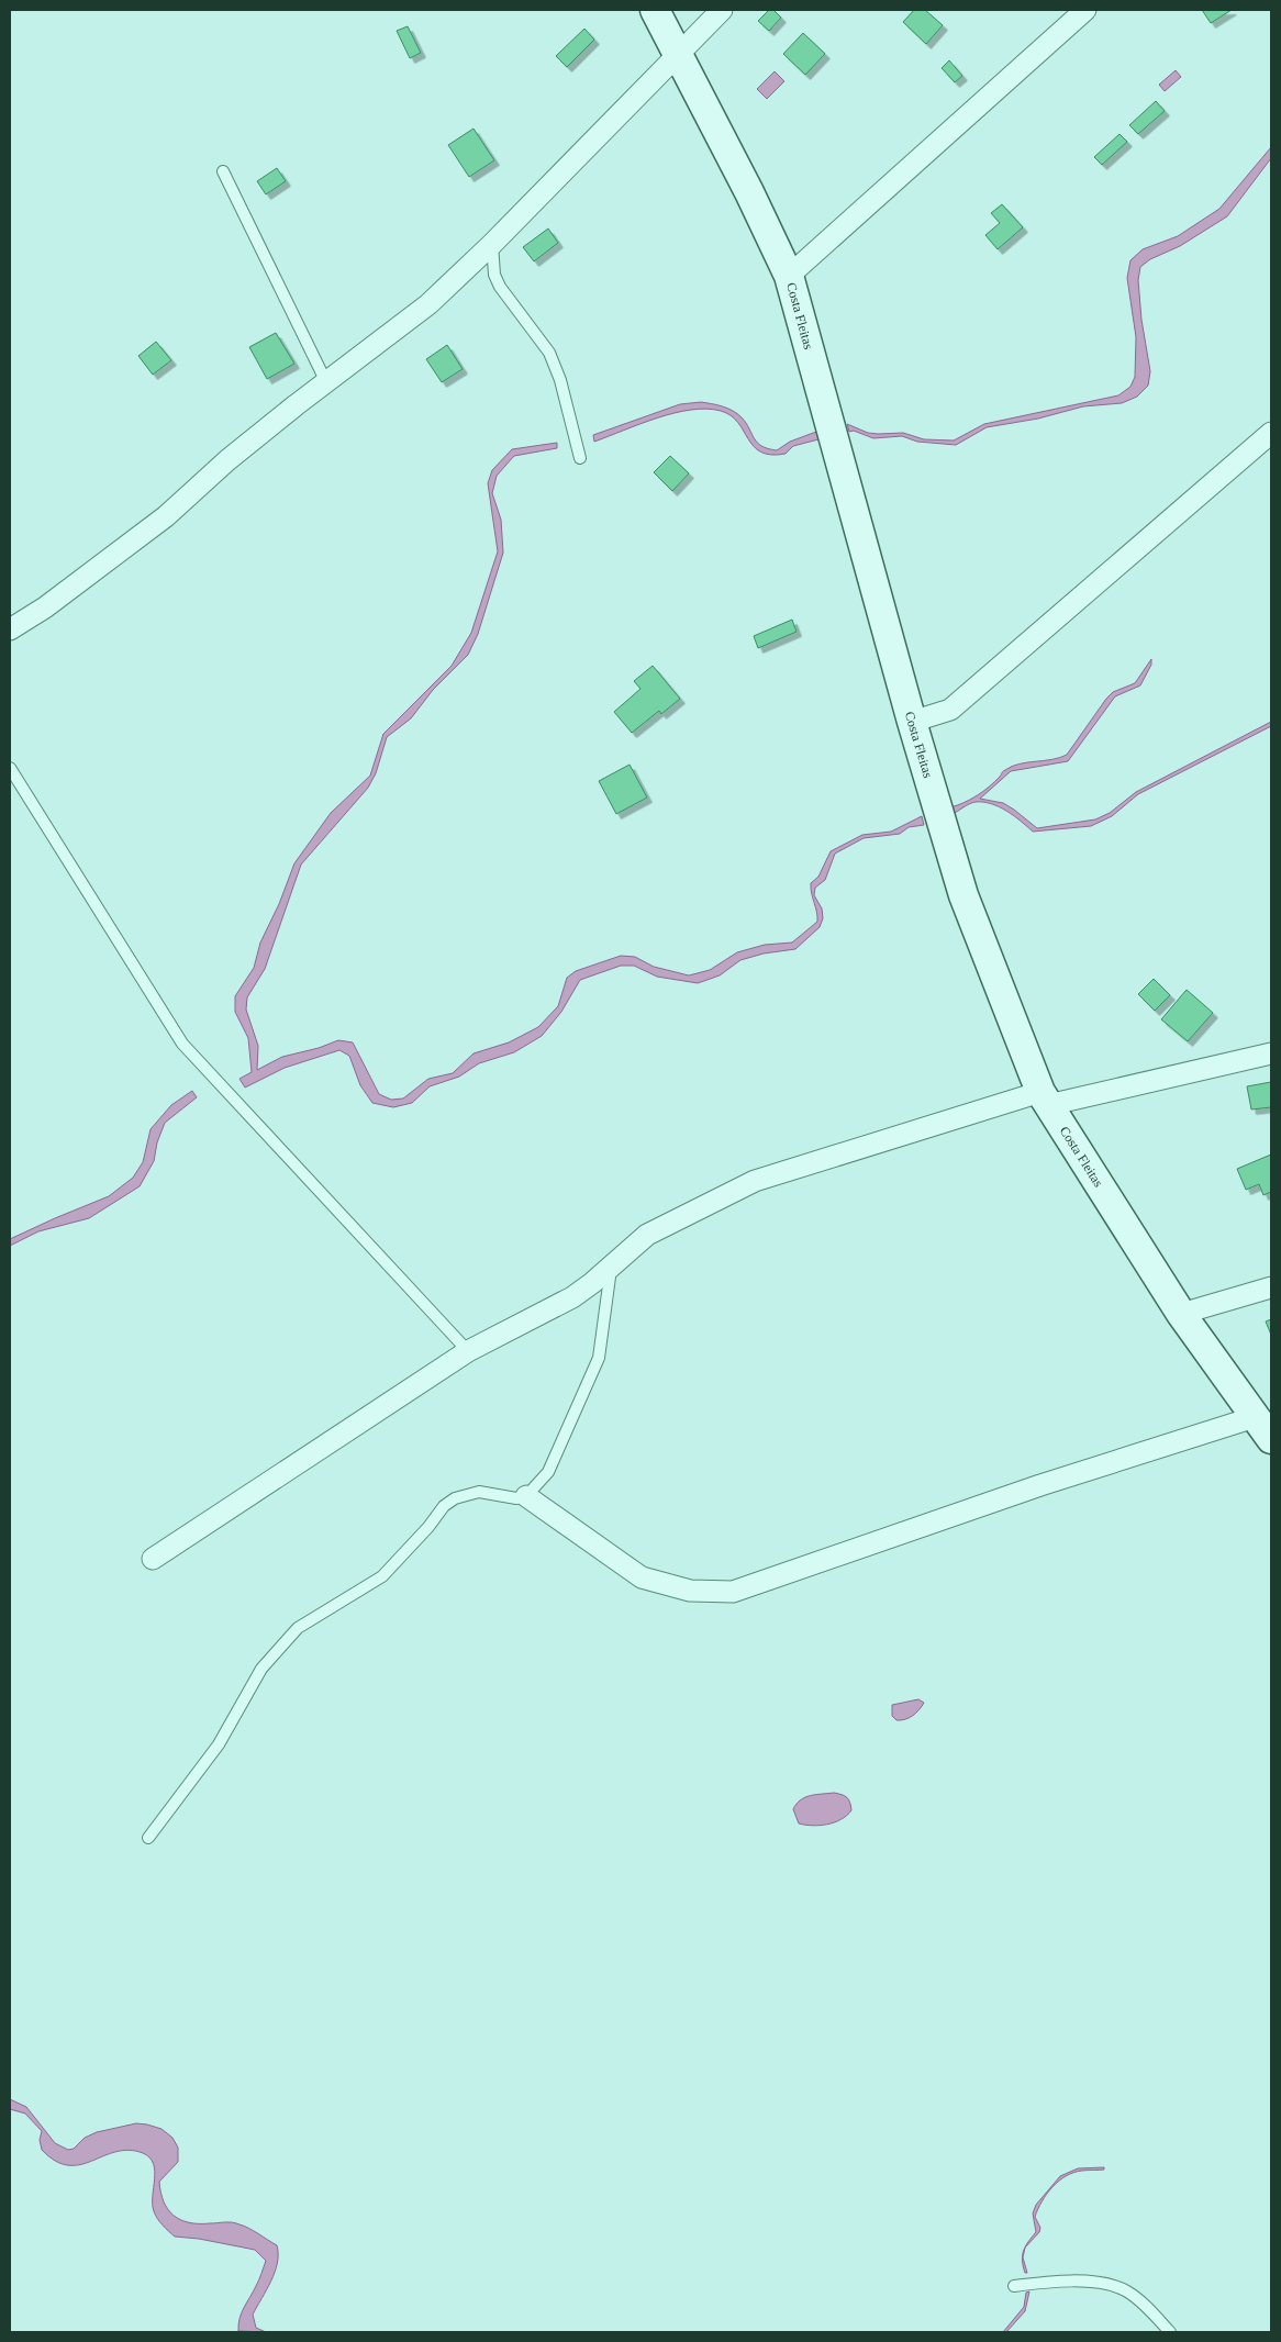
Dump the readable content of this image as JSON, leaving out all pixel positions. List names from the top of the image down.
{
  "streets": {
    "main road": ["Costa Fleitas"]
  }
}
